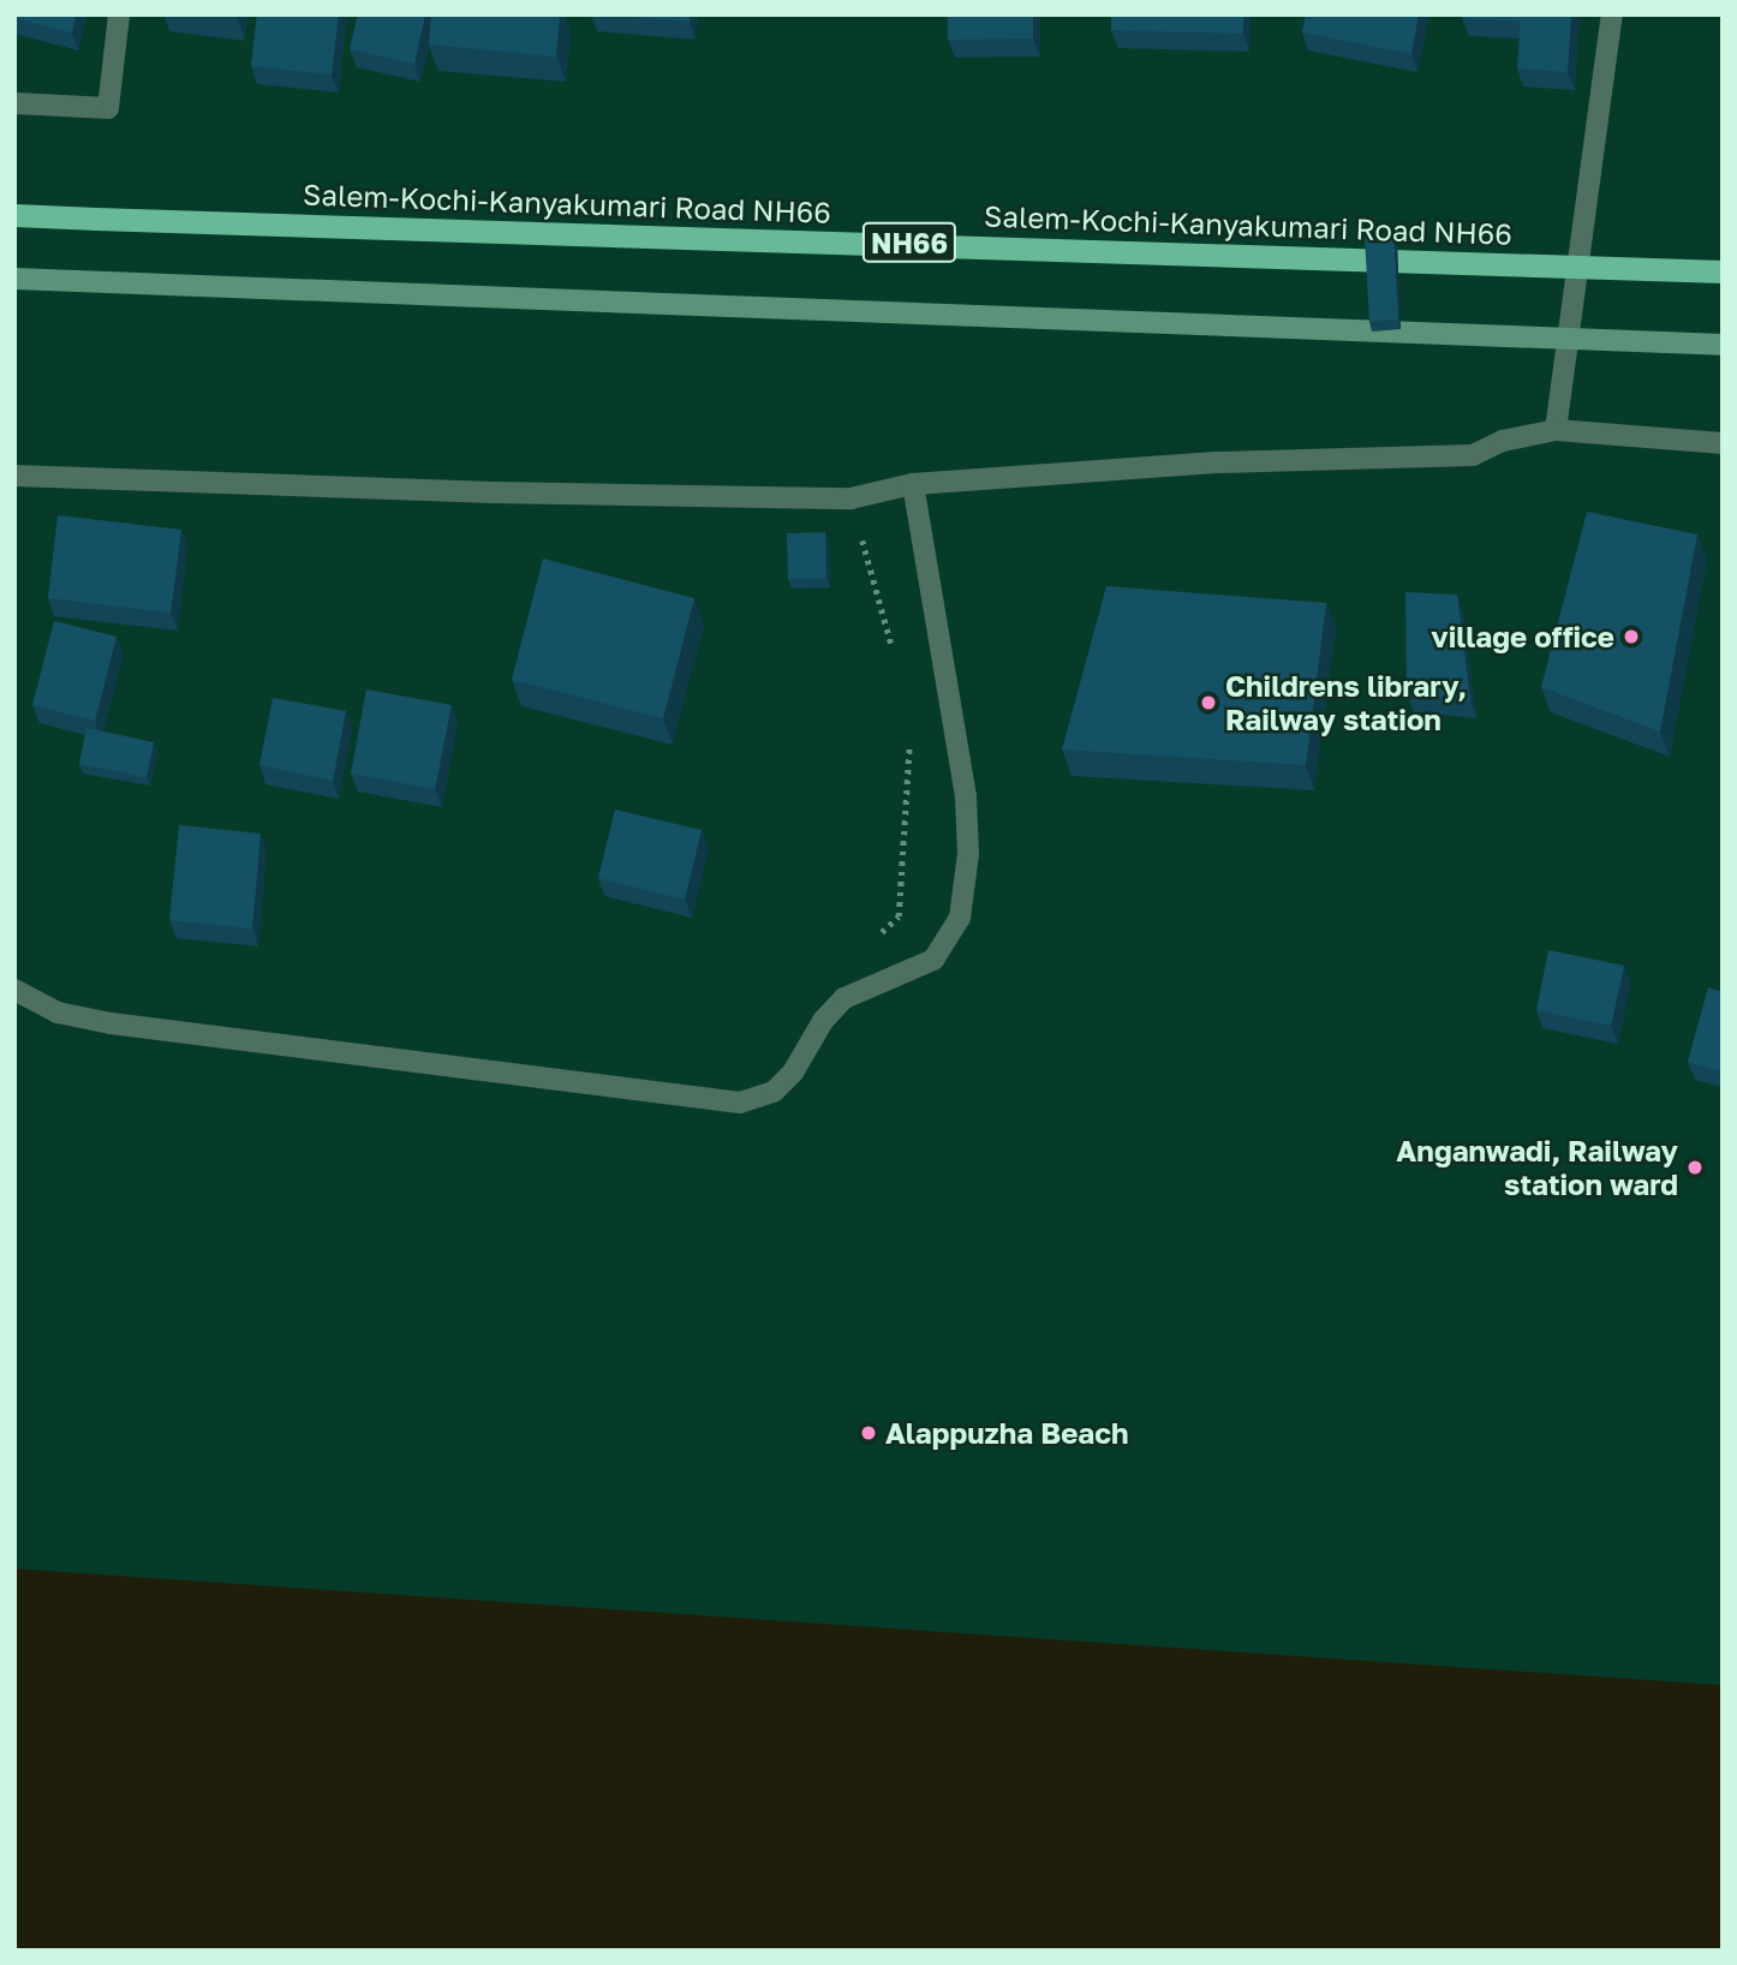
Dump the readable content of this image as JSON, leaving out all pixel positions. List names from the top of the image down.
{
  "streets": {
    "highway": ["Salem-Kochi-Kanyakumari Road NH66", "NH66"]
  },
  "places": [
    "village office",
    "Childrens library, Railway station",
    "Anganwadi, Railway station ward",
    "Alappuzha Beach"
  ]
}
